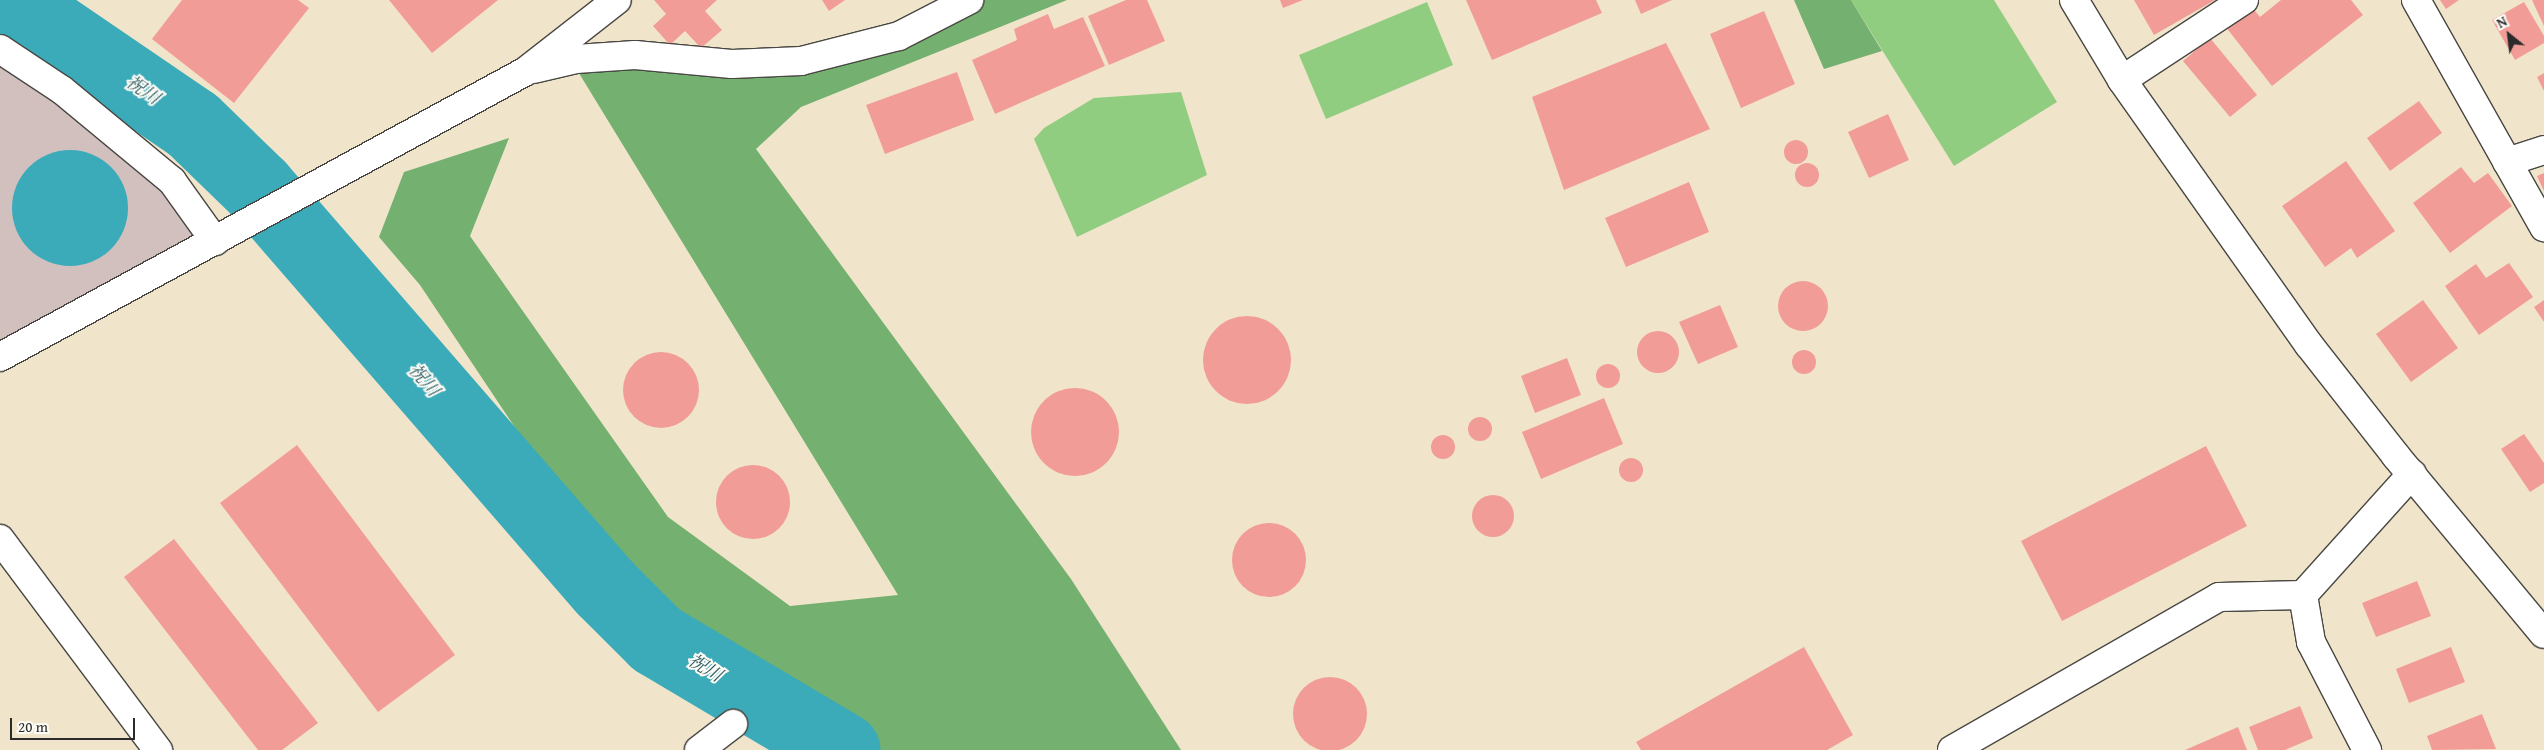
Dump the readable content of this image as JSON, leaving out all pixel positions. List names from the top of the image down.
{
  "water": ["祝川"],
  "scale_bar": "20 m",
  "north": "top left"
}
